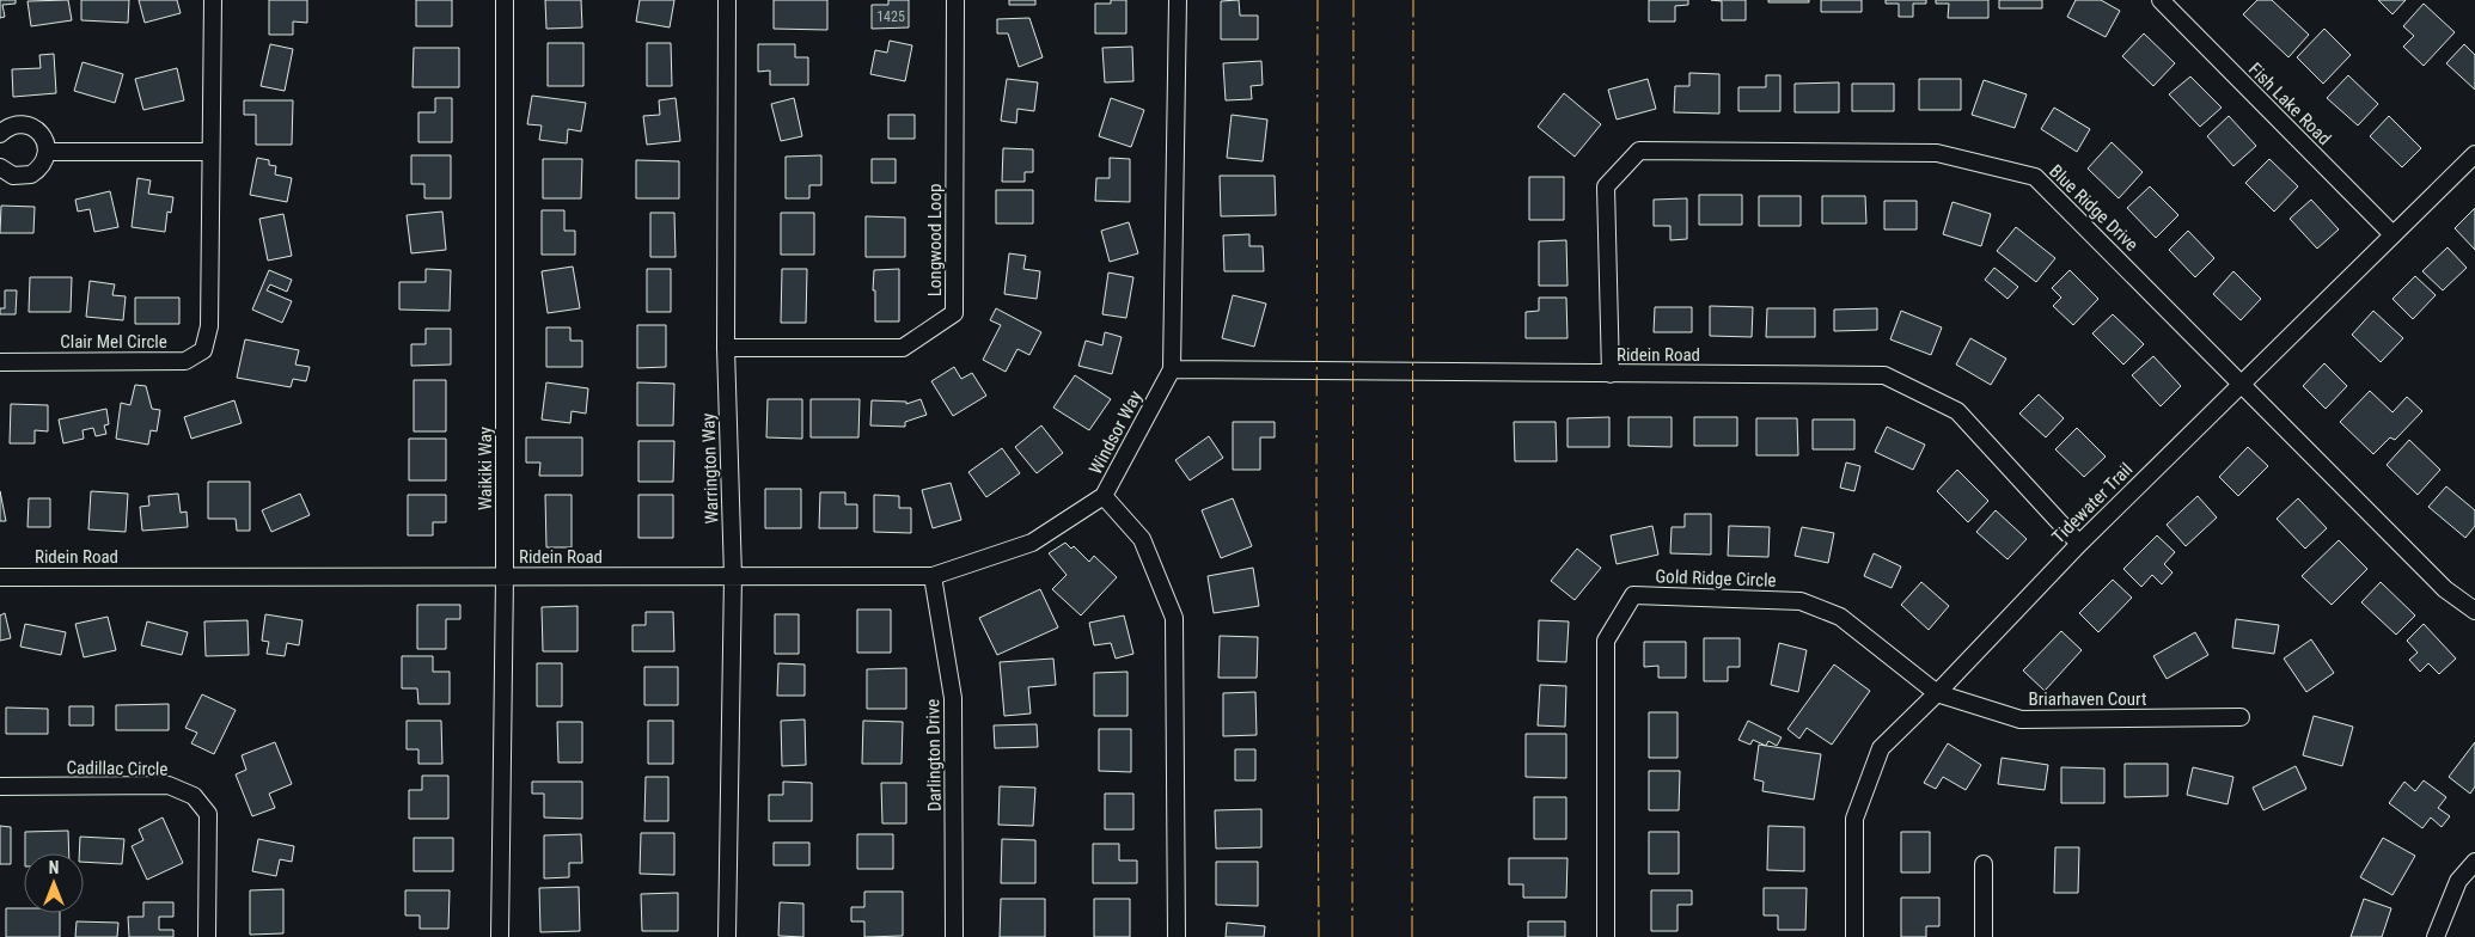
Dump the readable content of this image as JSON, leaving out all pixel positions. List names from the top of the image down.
{
  "streets": {
    "street": [
      "Fish Lake Road",
      "Blue Ridge Drive",
      "Longwood Loop",
      "Clair Mel Circle",
      "Ridein Road",
      "Windsor Way",
      "Waikiki Way",
      "Warrington Way",
      "Tidewater Trail",
      "Gold Ridge Circle",
      "Briarhaven Court",
      "Darlington Drive",
      "Cadillac Circle"
    ]
  },
  "crossings": [
    ["Fish Lake Road", "Tidewater Trail"],
    ["Blue Ridge Drive", "Ridein Road"],
    ["Blue Ridge Drive", "Tidewater Trail"],
    ["Longwood Loop", "Warrington Way"],
    ["Ridein Road", "Windsor Way"],
    ["Ridein Road", "Waikiki Way"],
    ["Ridein Road", "Warrington Way"],
    ["Ridein Road", "Tidewater Trail"],
    ["Ridein Road", "Darlington Drive"],
    ["Tidewater Trail", "Gold Ridge Circle"],
    ["Tidewater Trail", "Briarhaven Court"],
    ["Gold Ridge Circle", "Briarhaven Court"]
  ],
  "house_numbers": ["1425"],
  "north": "top"
}
